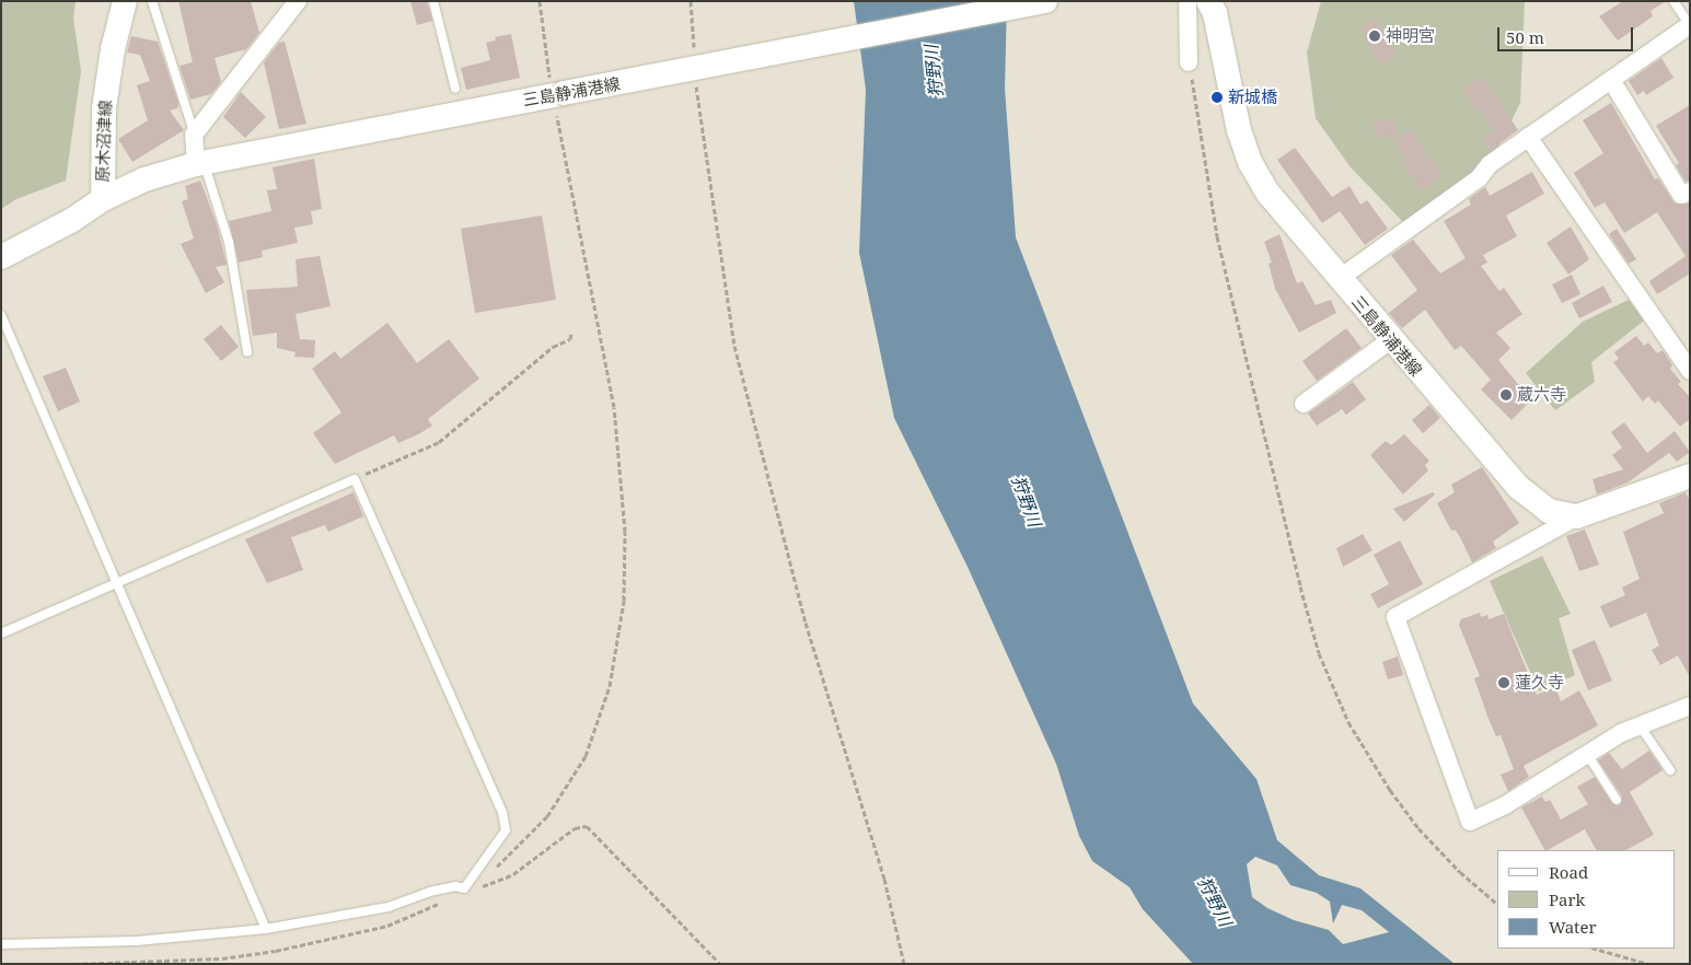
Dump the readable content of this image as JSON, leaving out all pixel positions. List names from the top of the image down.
{
  "streets": {
    "main road": ["三島静浦港線", "原木沼津線"]
  },
  "crossings": [
    ["三島静浦港線", "原木沼津線"]
  ],
  "water": ["狩野川"],
  "places": [
    "神明宮",
    "新城橋",
    "蔵六寺",
    "蓮久寺"
  ],
  "legend": ["Road", "Park", "Water"],
  "scale_bar": "50 m"
}
